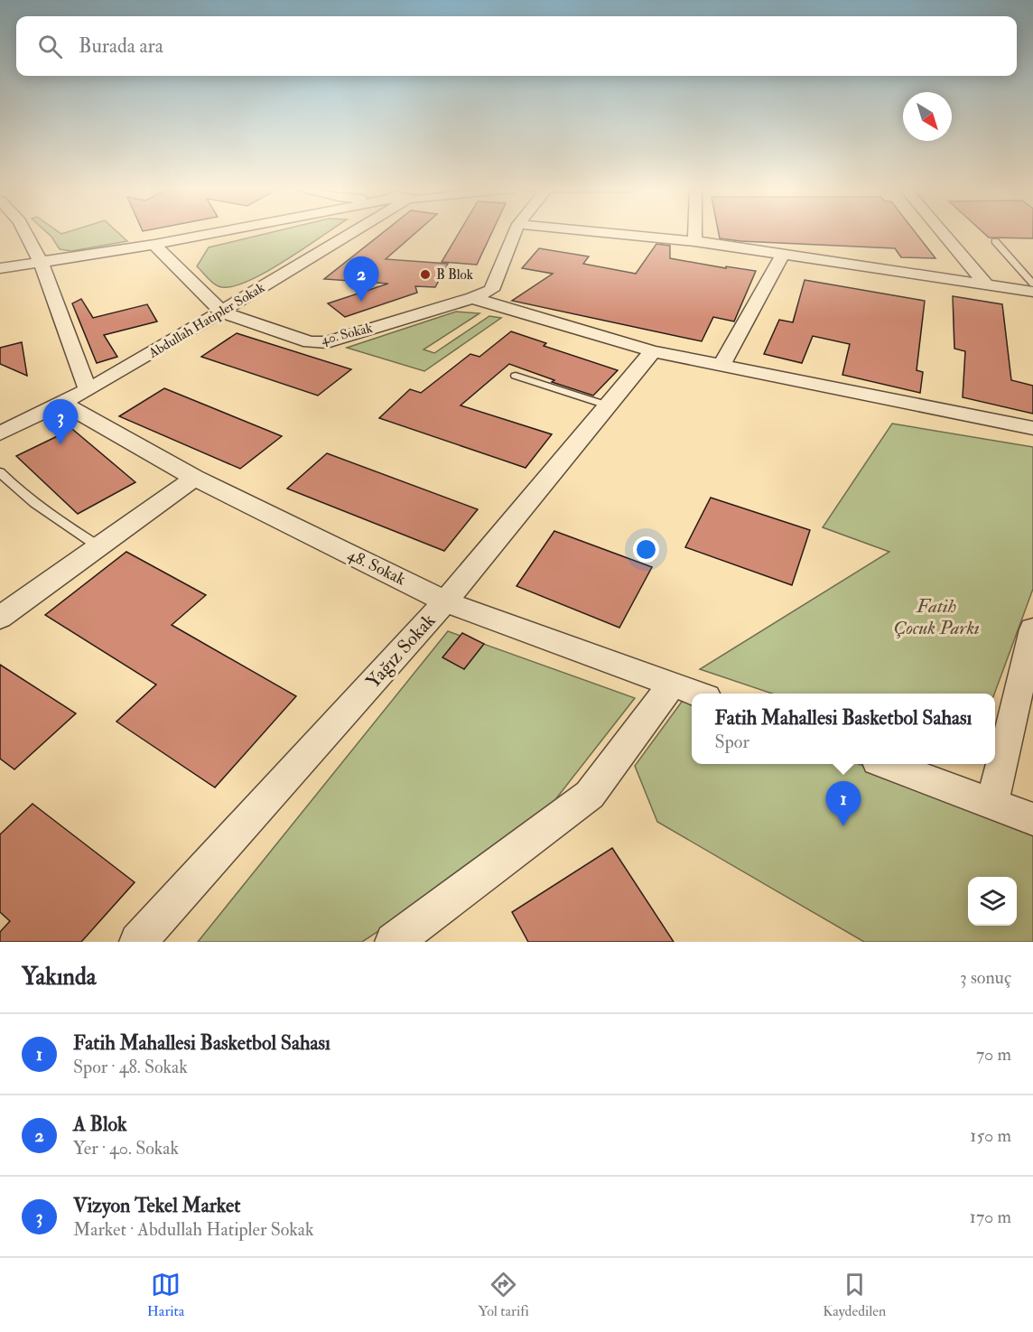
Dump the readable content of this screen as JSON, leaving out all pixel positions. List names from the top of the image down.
{
  "streets": {
    "street": [
      "Abdullah Hatipler Sokak",
      "40. Sokak",
      "48. Sokak",
      "Yağız Sokak"
    ]
  },
  "crossings": [
    ["Abdullah Hatipler Sokak", "40. Sokak"],
    ["Abdullah Hatipler Sokak", "48. Sokak"],
    ["48. Sokak", "Yağız Sokak"]
  ],
  "parks": ["Fatih Çocuk Parkı"],
  "places": ["B Blok"],
  "north": "bottom right",
  "page": {
    "search": "Burada ara",
    "pins": ["2", "3", "1"],
    "popup": ["Fatih Mahallesi Basketbol Sahası", "Spor"],
    "heading": ["Yakında", "3 sonuç"],
    "list": [
      {
        "mark": "1",
        "name": "Fatih Mahallesi Basketbol Sahası",
        "note": "Spor · 48. Sokak",
        "value": "70 m"
      },
      {
        "mark": "2",
        "name": "A Blok",
        "note": "Yer · 40. Sokak",
        "value": "150 m"
      },
      {
        "mark": "3",
        "name": "Vizyon Tekel Market",
        "note": "Market · Abdullah Hatipler Sokak",
        "value": "170 m"
      }
    ],
    "nav": ["Harita", "Yol tarifi", "Kaydedilen"]
  }
}
